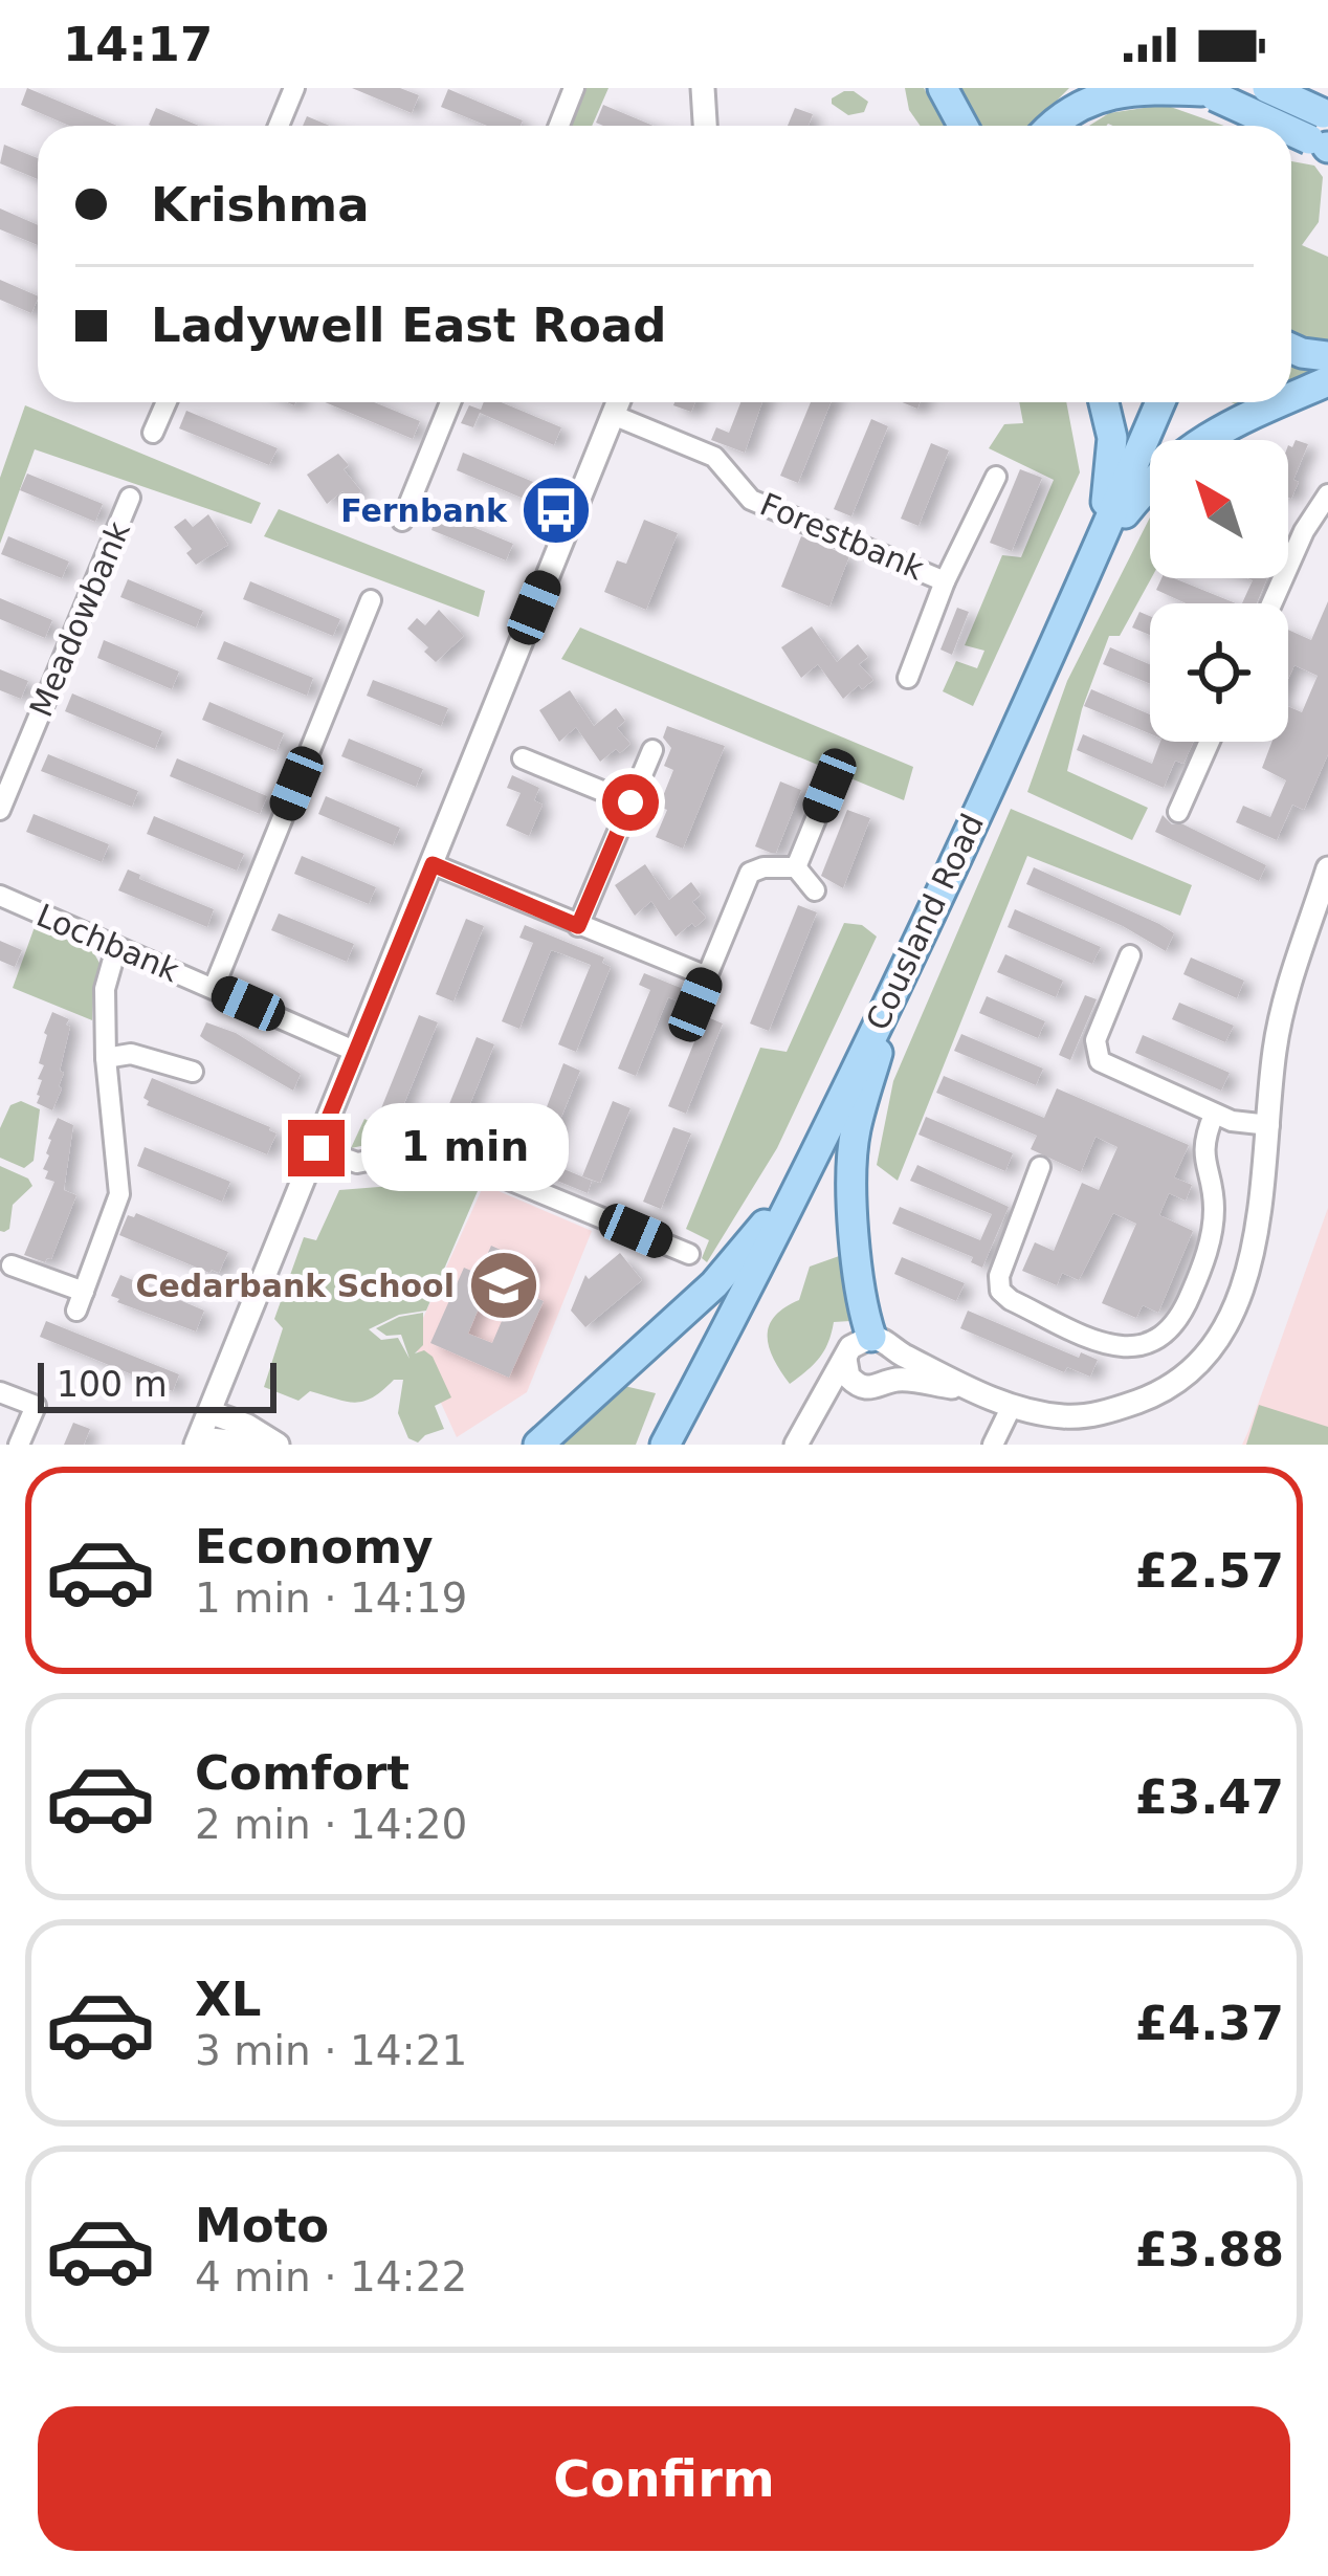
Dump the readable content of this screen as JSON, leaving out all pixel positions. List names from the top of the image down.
{
  "streets": {
    "main road": ["Cousland Road"],
    "street": ["Forestbank", "Meadowbank", "Lochbank"]
  },
  "places": {
    "bus stop": ["Fernbank"],
    "school or university": ["Cedarbank School"]
  },
  "scale_bar": "100 m",
  "north": "top left",
  "page": {
    "status": "14:17",
    "banner": ["Krishma", "Ladywell East Road"],
    "bubble": "1 min",
    "scale": "100 m",
    "list": [
      {
        "name": "Economy",
        "note": "1 min · 14:19",
        "value": "£2.57"
      },
      {
        "name": "Comfort",
        "note": "2 min · 14:20",
        "value": "£3.47"
      },
      {
        "name": "XL",
        "note": "3 min · 14:21",
        "value": "£4.37"
      },
      {
        "name": "Moto",
        "note": "4 min · 14:22",
        "value": "£3.88"
      }
    ],
    "buttons": "Confirm"
  }
}
